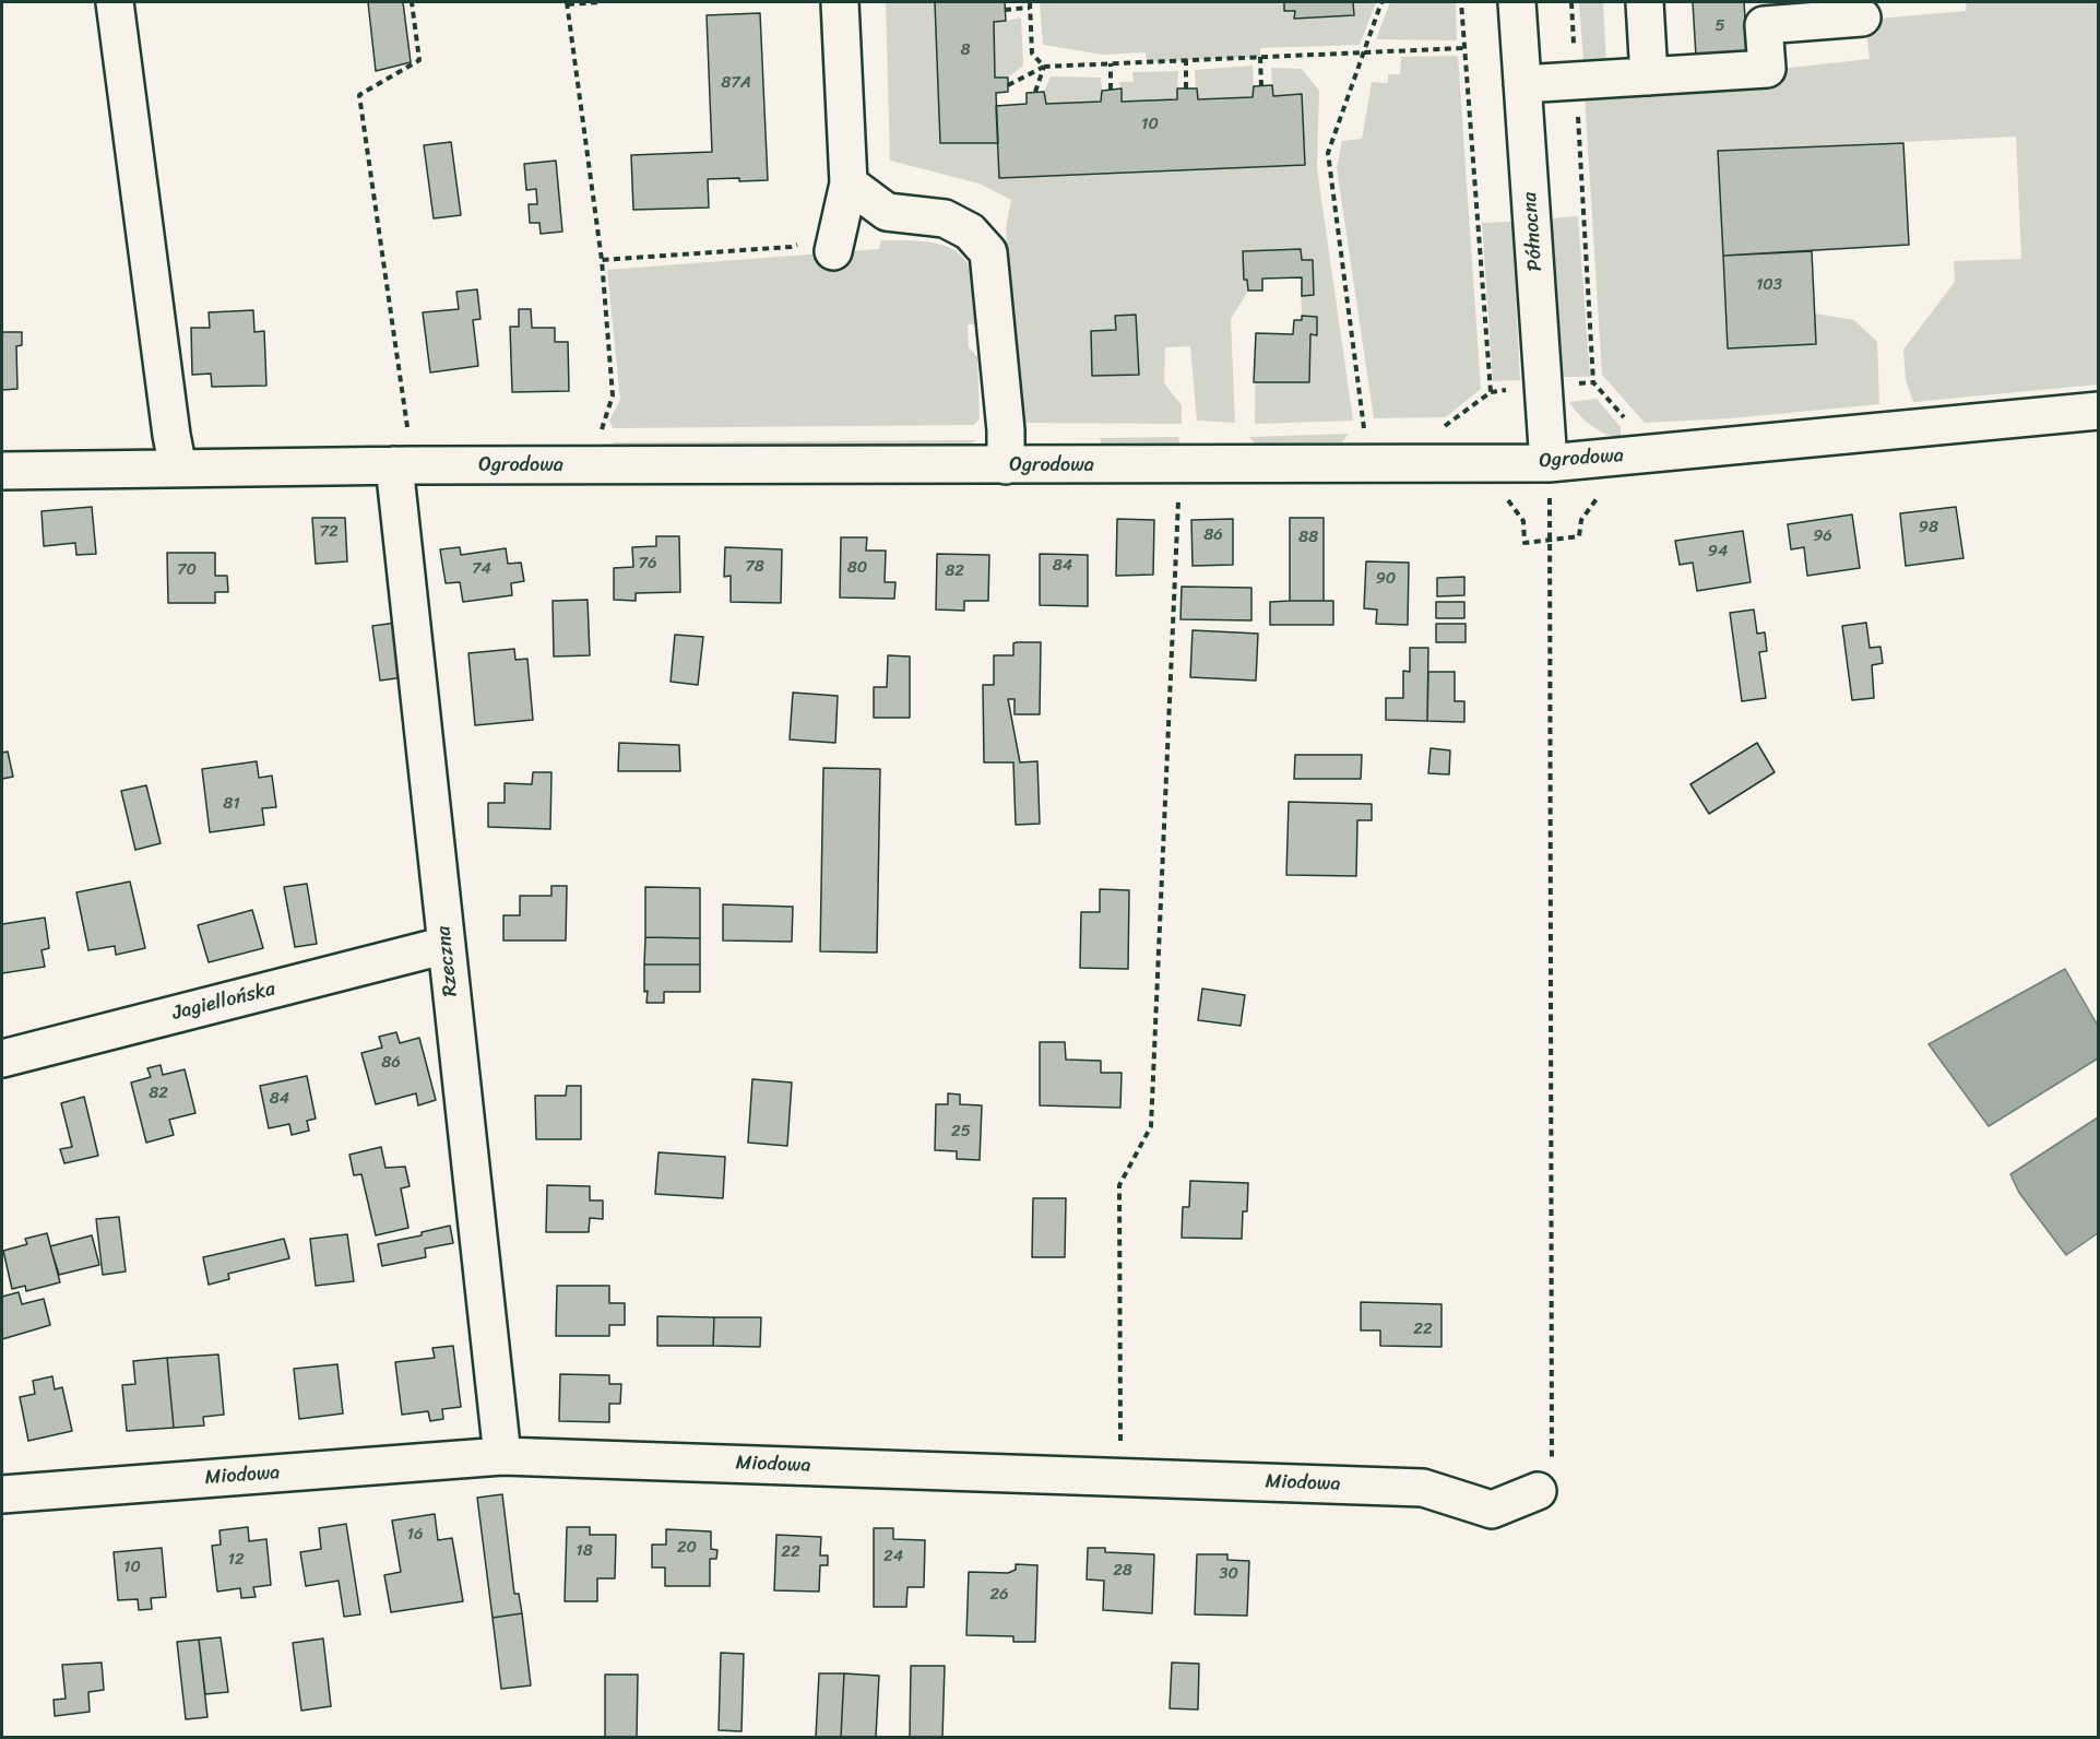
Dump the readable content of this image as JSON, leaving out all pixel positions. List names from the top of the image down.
{
  "streets": {
    "street": [
      "Północna",
      "Ogrodowa",
      "Rzeczna",
      "Jagiellońska",
      "Miodowa"
    ]
  },
  "crossings": [
    ["Północna", "Ogrodowa"],
    ["Ogrodowa", "Rzeczna"],
    ["Rzeczna", "Jagiellońska"],
    ["Rzeczna", "Miodowa"]
  ],
  "house_numbers": [
    "5",
    "8",
    "87A",
    "10",
    "103",
    "98",
    "72",
    "86",
    "96",
    "88",
    "94",
    "76",
    "84",
    "78",
    "80",
    "74",
    "70",
    "82",
    "90",
    "81",
    "86",
    "82",
    "84",
    "25",
    "22",
    "16",
    "20",
    "18",
    "22",
    "24",
    "12",
    "10",
    "28",
    "30",
    "26"
  ]
}
